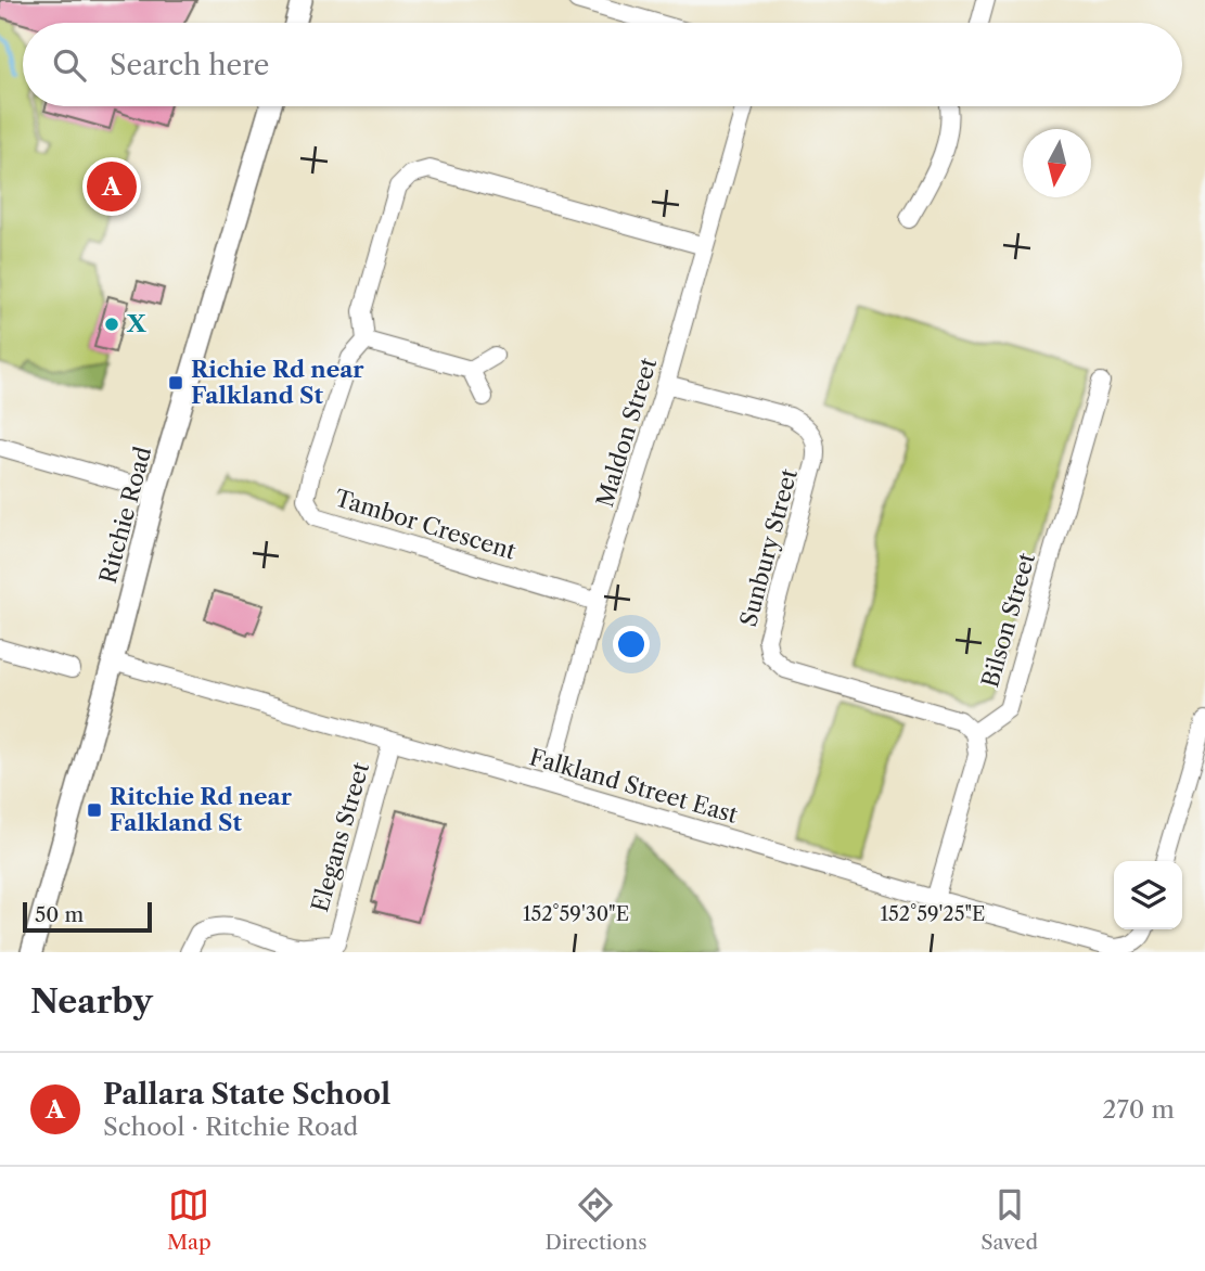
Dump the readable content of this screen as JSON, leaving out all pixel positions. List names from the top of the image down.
{
  "streets": {
    "street": [
      "Maldon Street",
      "Ritchie Road",
      "Tambor Crescent",
      "Sunbury Street",
      "Bilson Street",
      "Falkland Street East",
      "Elegans Street"
    ]
  },
  "crossings": [
    ["Maldon Street", "Tambor Crescent"],
    ["Maldon Street", "Sunbury Street"],
    ["Maldon Street", "Falkland Street East"],
    ["Ritchie Road", "Falkland Street East"],
    ["Sunbury Street", "Bilson Street"],
    ["Falkland Street East", "Elegans Street"]
  ],
  "places": {
    "other": ["X"],
    "transit": ["Richie Rd near Falkland St", "Ritchie Rd near Falkland St"]
  },
  "scale_bar": "50 m",
  "north": "bottom",
  "page": {
    "search": "Search here",
    "pins": "A",
    "scale": "50 m",
    "heading": "Nearby",
    "list": [
      {
        "mark": "A",
        "name": "Pallara State School",
        "note": "School · Ritchie Road",
        "value": "270 m"
      }
    ],
    "nav": ["Map", "Directions", "Saved"]
  },
  "coordinates": ["152°59'30\"E", "152°59'25\"E"]
}
